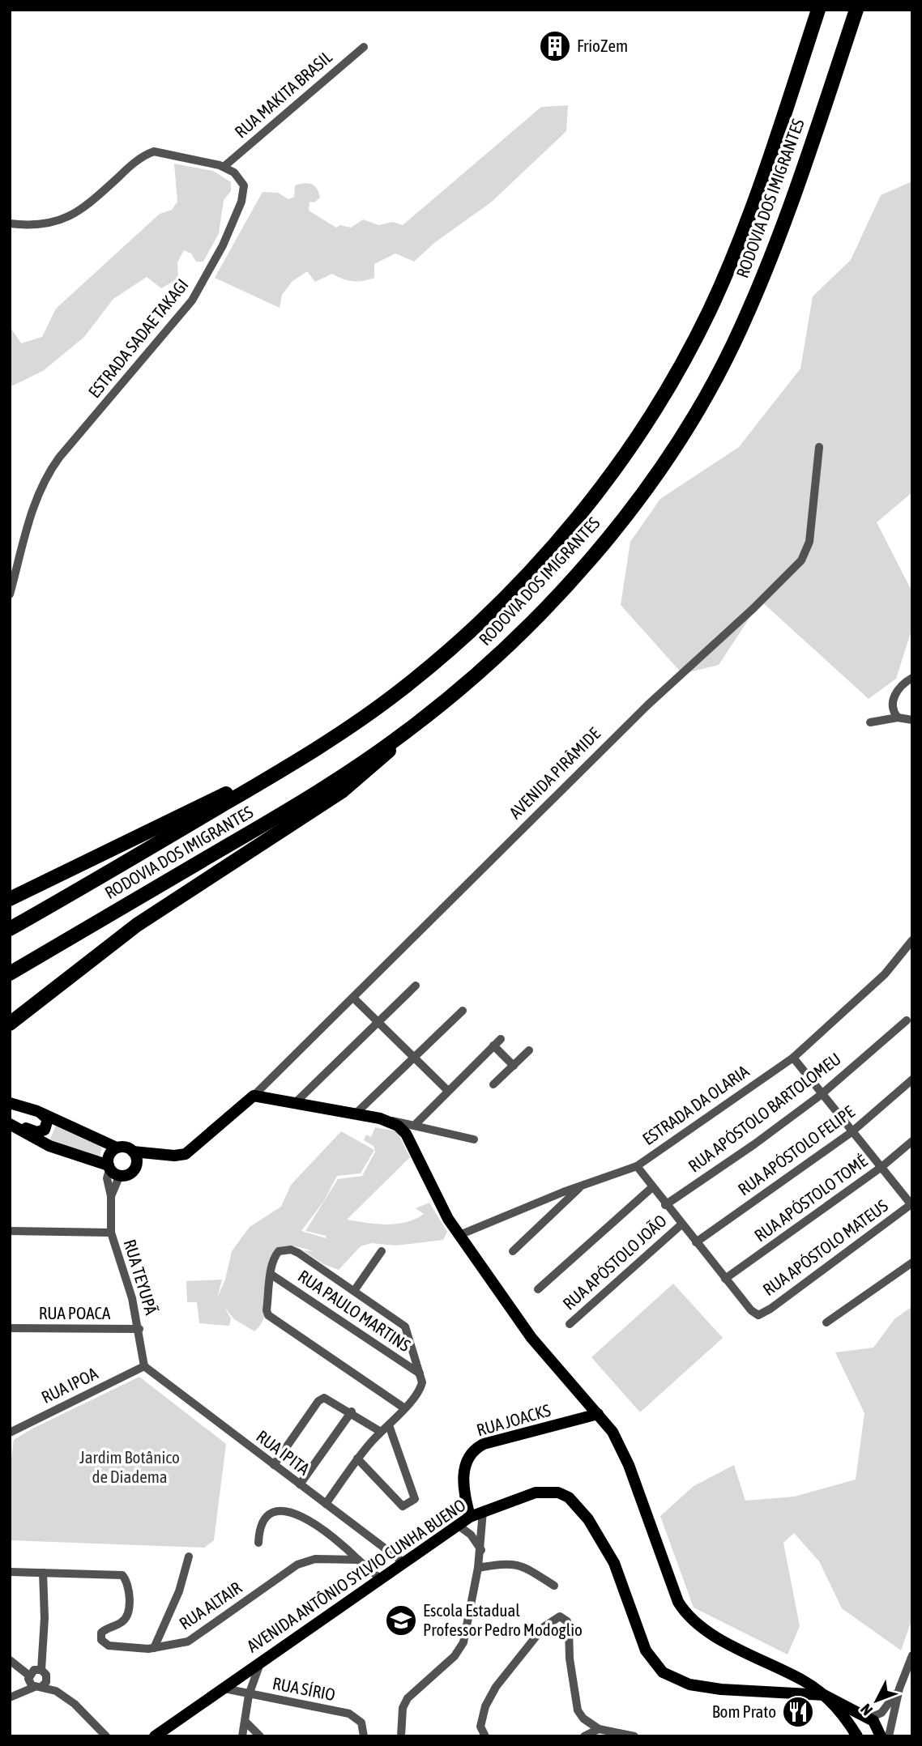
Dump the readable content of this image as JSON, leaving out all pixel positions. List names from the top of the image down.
{
  "streets": {
    "highway": ["RODOVIA DOS IMIGRANTES"],
    "main road": ["RUA JOACKS", "AVENIDA ANTÔNIO SYLVIO CUNHA BUENO"],
    "street": [
      "RUA MAKITA BRASIL",
      "ESTRADA SADAE TAKAGI",
      "AVENIDA PIRÂMIDE",
      "ESTRADA DA OLARIA",
      "RUA APÓSTOLO BARTOLOMEU",
      "RUA APÓSTOLO FELIPE",
      "RUA APÓSTOLO TOMÉ",
      "RUA APÓSTOLO MATEUS",
      "RUA APÓSTOLO JOÃO",
      "RUA TEYUPÃ",
      "RUA PAULO MARTINS",
      "RUA POACA",
      "RUA IPOA",
      "RUA IPITA",
      "RUA ALTAIR",
      "RUA SÍRIO"
    ]
  },
  "crossings": [
    ["RUA MAKITA BRASIL", "ESTRADA SADAE TAKAGI"],
    ["RUA APÓSTOLO TOMÉ", "RUA APÓSTOLO MATEUS"],
    ["RUA TEYUPÃ", "RUA POACA"],
    ["RUA TEYUPÃ", "RUA IPOA"],
    ["RUA TEYUPÃ", "RUA IPITA"],
    ["RUA IPOA", "RUA IPITA"],
    ["RUA JOACKS", "AVENIDA ANTÔNIO SYLVIO CUNHA BUENO"],
    ["RUA IPITA", "AVENIDA ANTÔNIO SYLVIO CUNHA BUENO"],
    ["AVENIDA ANTÔNIO SYLVIO CUNHA BUENO", "RUA SÍRIO"]
  ],
  "parks": ["Jardim Botânico de Diadema"],
  "places": {
    "building": ["FrioZem"],
    "school or university": ["Escola Estadual Professor Pedro Modoglio"],
    "restaurant": ["Bom Prato"]
  },
  "north": "bottom left"
}
